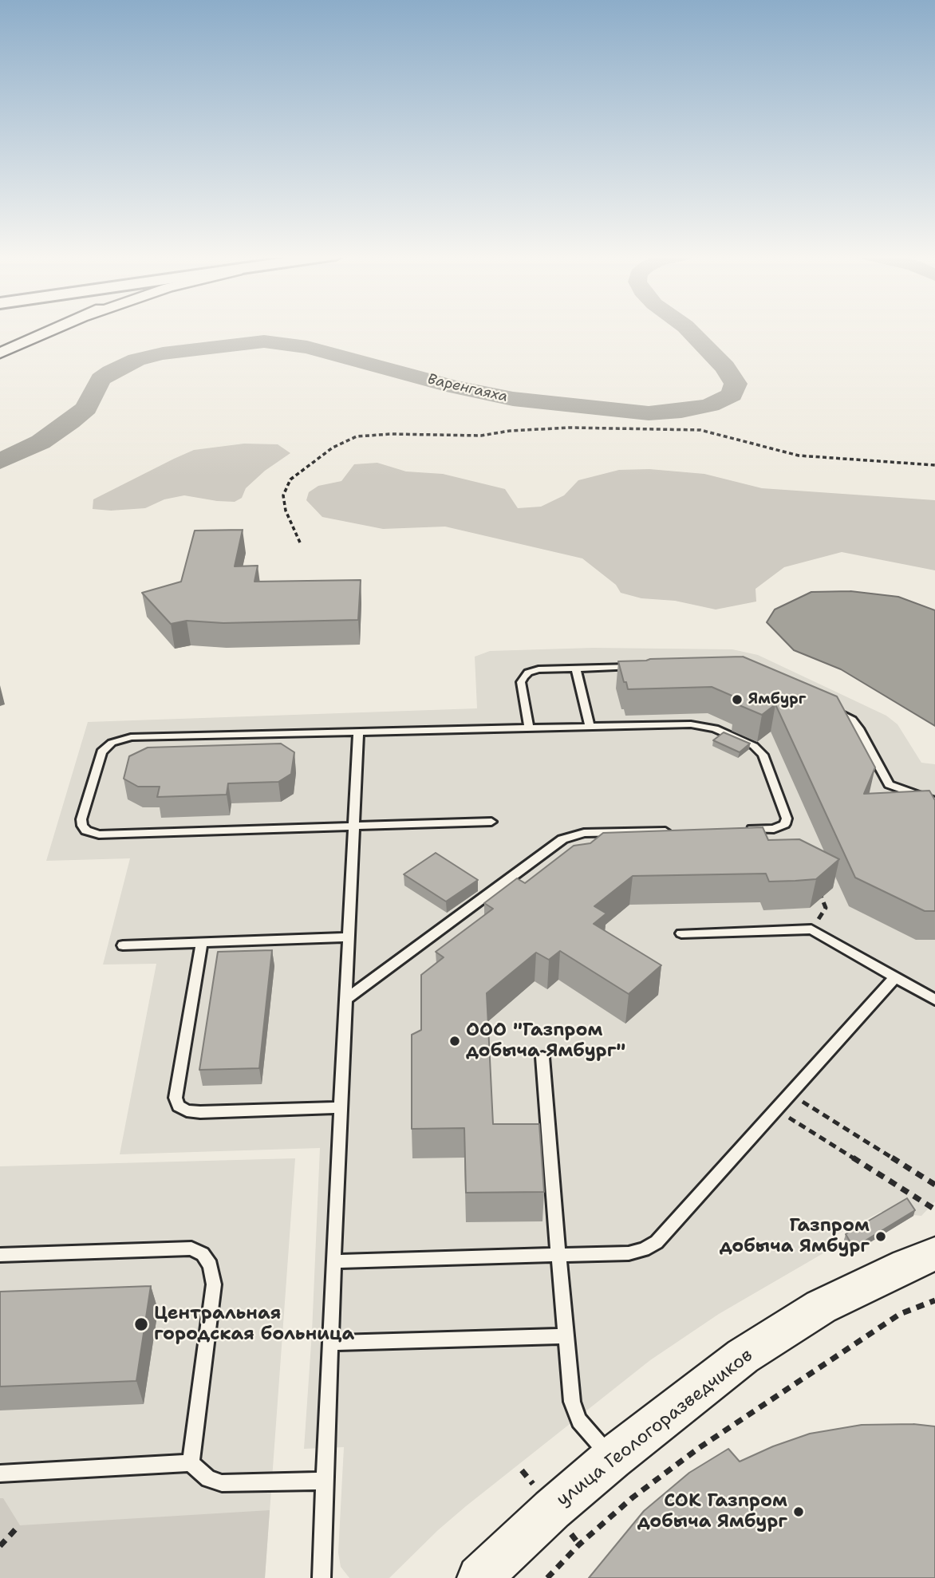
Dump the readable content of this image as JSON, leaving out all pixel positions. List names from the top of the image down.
{
  "streets": {
    "street": ["улица Геологоразведчиков"]
  },
  "water": ["Варенгаяха"],
  "places": [
    "Ямбург",
    "ООО \"Газпром добыча Ямбург\"",
    "Газпром добыча Ямбург",
    "Центральная городская больница",
    "СОК Газпром добыча Ямбург"
  ]
}
